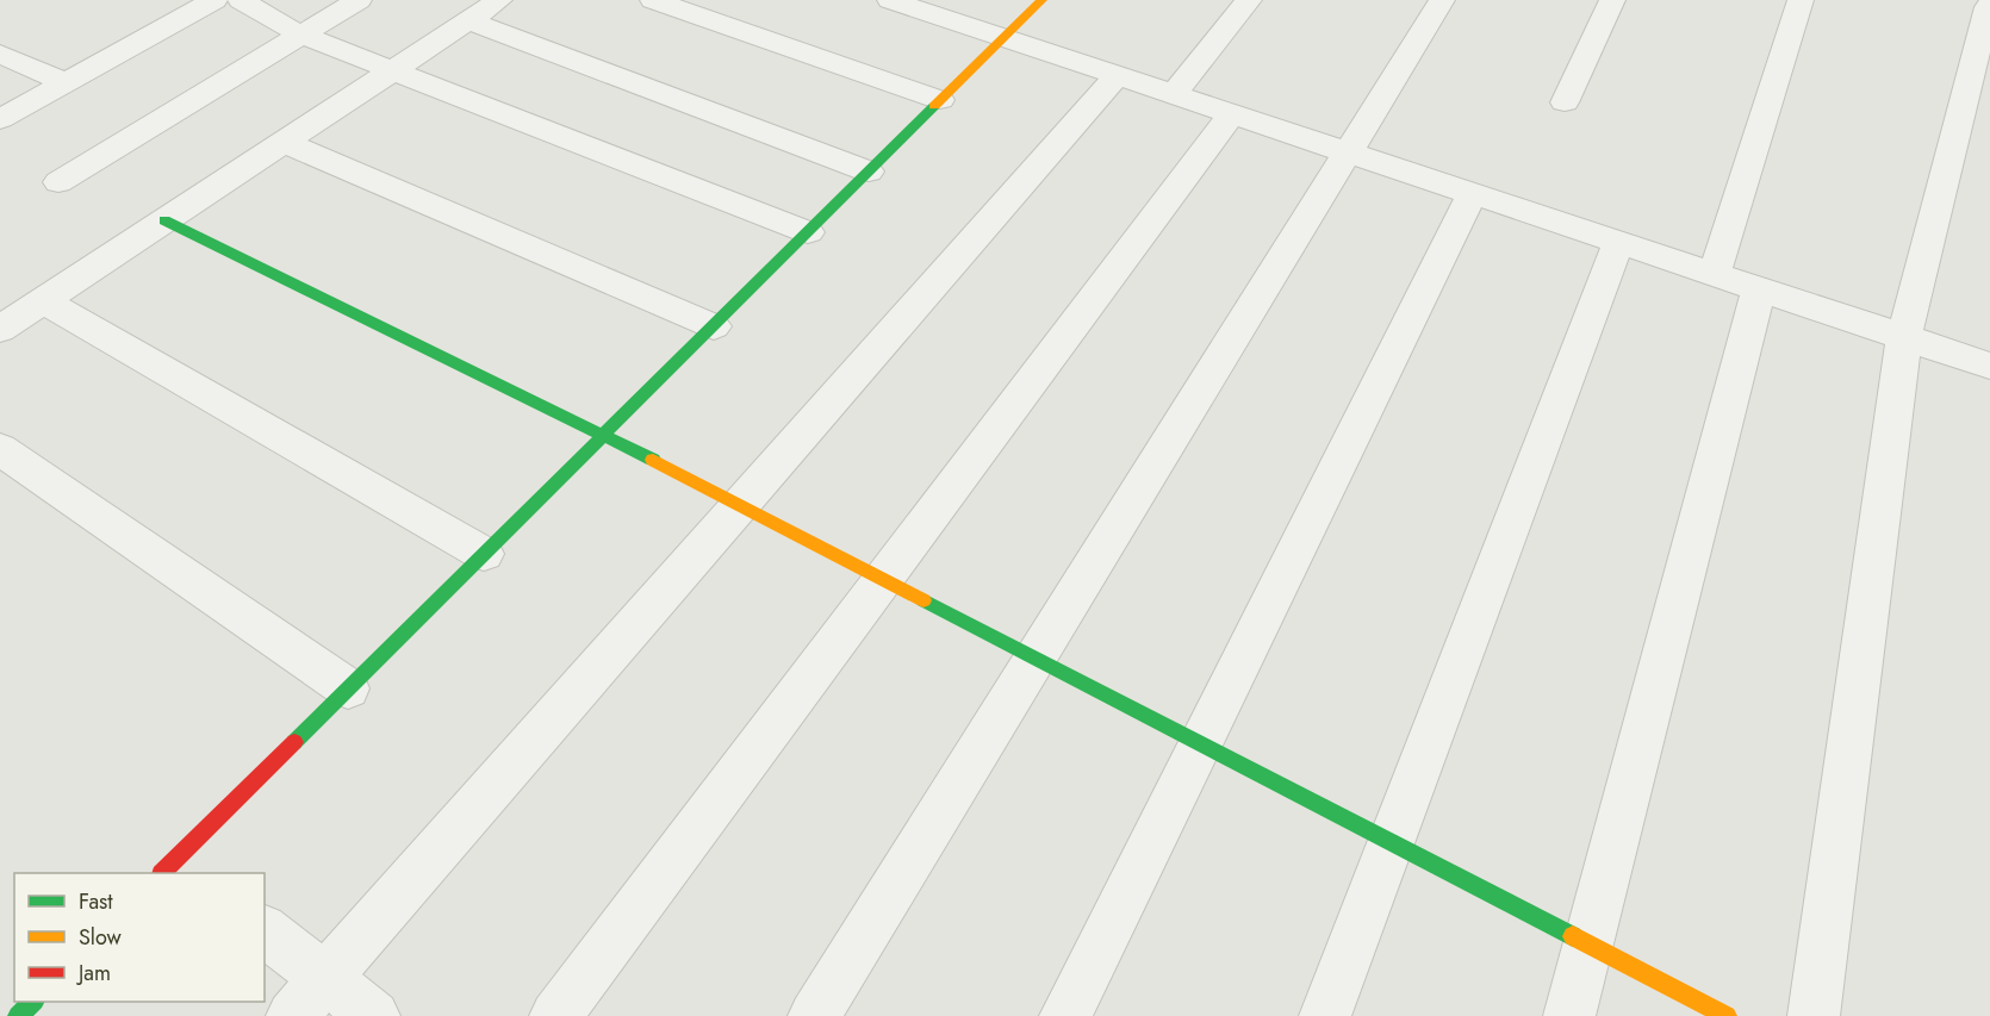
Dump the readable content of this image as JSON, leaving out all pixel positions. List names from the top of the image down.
{
  "legend": ["Fast", "Slow", "Jam"]
}
